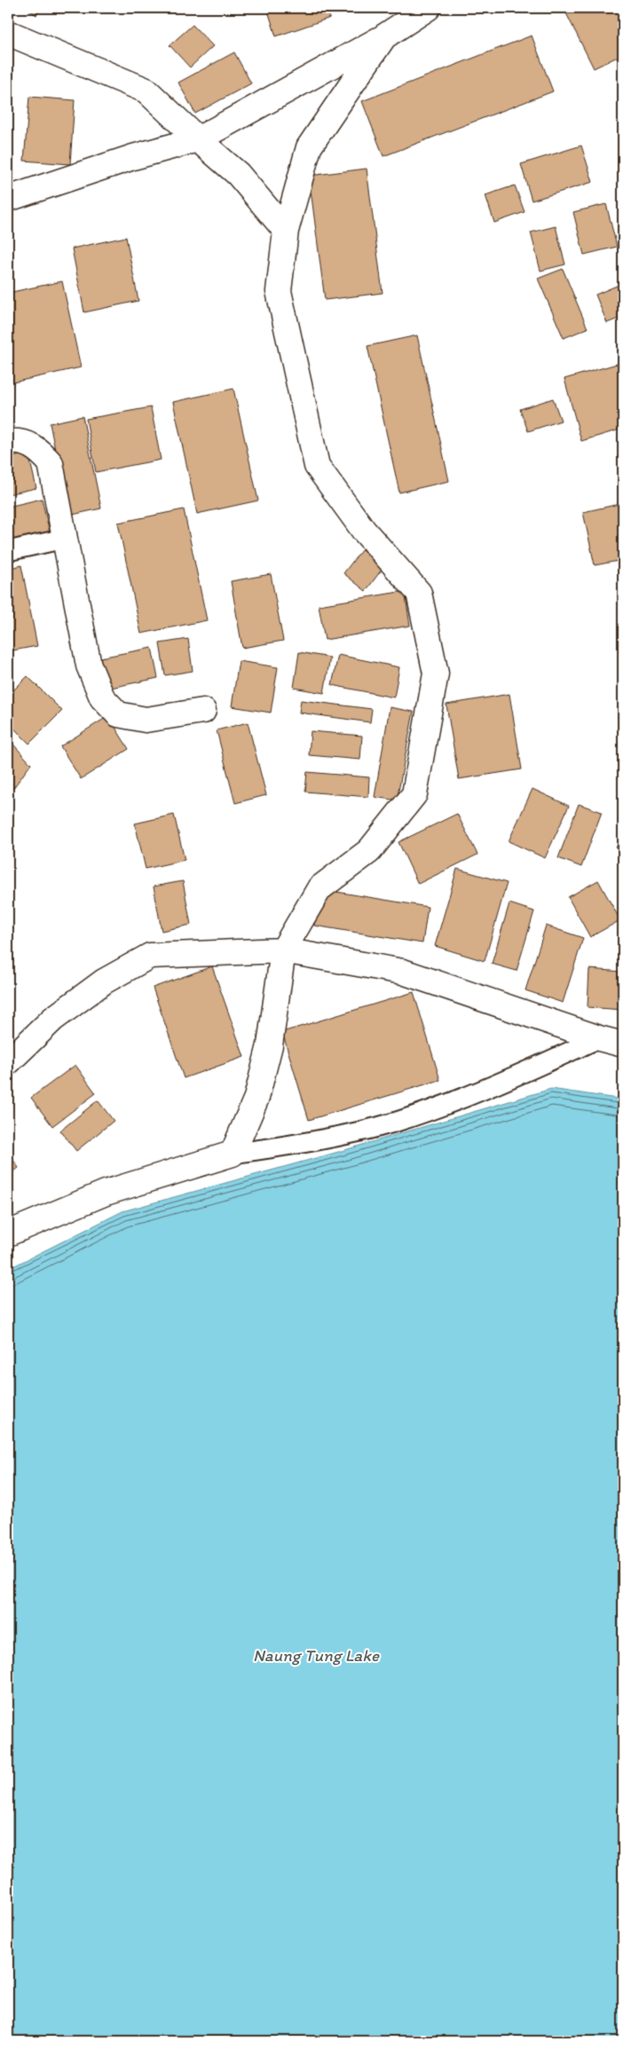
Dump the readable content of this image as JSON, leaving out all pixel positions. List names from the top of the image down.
{
  "water": ["Naung Tung Lake"]
}
